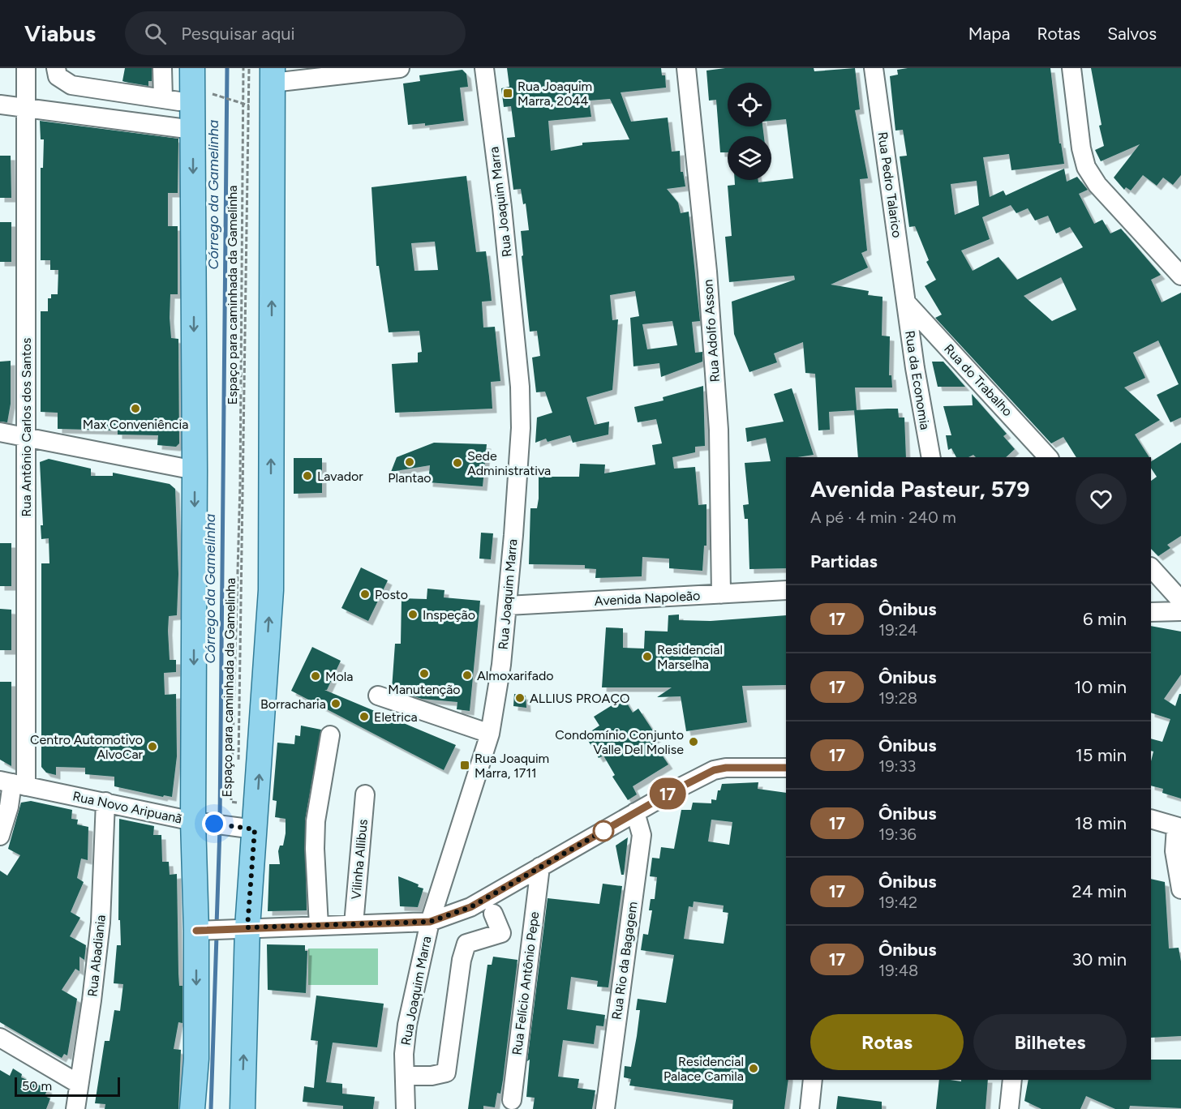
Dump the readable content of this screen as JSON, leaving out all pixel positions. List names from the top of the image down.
{
  "streets": {
    "street": [
      "Rua Pedro Talarico",
      "Rua Joaquim Marra",
      "Rua Adolfo Asson",
      "Rua da Economia",
      "Rua do Trabalho",
      "Rua Antônio Carlos dos Santos",
      "Avenida Napoleão",
      "Rua Novo Aripuanã",
      "Vilinha Allibus",
      "Rua Abadiania",
      "Rua Rio da Bagagem",
      "Rua Felício Antônio Pepe"
    ],
    "path": ["Espaço para caminhada da Gamelinha"]
  },
  "crossings": [
    ["Rua Pedro Talarico", "Rua da Economia"],
    ["Rua Pedro Talarico", "Rua do Trabalho"],
    ["Rua Joaquim Marra", "Avenida Napoleão"],
    ["Rua Adolfo Asson", "Avenida Napoleão"],
    ["Rua da Economia", "Rua do Trabalho"],
    ["Rua Antônio Carlos dos Santos", "Rua Novo Aripuanã"],
    ["Rua Novo Aripuanã", "Rua Abadiania"]
  ],
  "water": ["Córrego da Gamelinha"],
  "places": {
    "transit": ["Rua Joaquim Marra, 2044", "Rua Joaquim Marra, 1711"],
    "other": [
      "Max Conveniência",
      "Plantao",
      "Sede Administrativa",
      "Lavador",
      "Posto",
      "Inspeção",
      "Residencial Marselha",
      "Manutenção",
      "Almoxarifado",
      "Mola",
      "ALLIUS PROAÇO",
      "Borracharia",
      "Eletrica",
      "Condomínio Conjunto Valle Del Molise",
      "Centro Automotivo AlvoCar",
      "Residencial Palace Camila"
    ]
  },
  "lines": ["bus line 17"],
  "scale_bar": "50 m",
  "page": {
    "header": "Viabus",
    "search": "Pesquisar aqui",
    "nav": ["Mapa", "Rotas", "Salvos"],
    "on_map": "17",
    "heading": [
      ["Avenida Pasteur, 579", "A pé · 4 min · 240 m"],
      "Partidas"
    ],
    "list": [
      {
        "mark": "17",
        "name": "Ônibus",
        "note": "19:24",
        "value": "6 min"
      },
      {
        "mark": "17",
        "name": "Ônibus",
        "note": "19:28",
        "value": "10 min"
      },
      {
        "mark": "17",
        "name": "Ônibus",
        "note": "19:33",
        "value": "15 min"
      },
      {
        "mark": "17",
        "name": "Ônibus",
        "note": "19:36",
        "value": "18 min"
      },
      {
        "mark": "17",
        "name": "Ônibus",
        "note": "19:42",
        "value": "24 min"
      },
      {
        "mark": "17",
        "name": "Ônibus",
        "note": "19:48",
        "value": "30 min"
      }
    ],
    "buttons": ["Rotas", "Bilhetes"],
    "scale": "50 m"
  }
}
